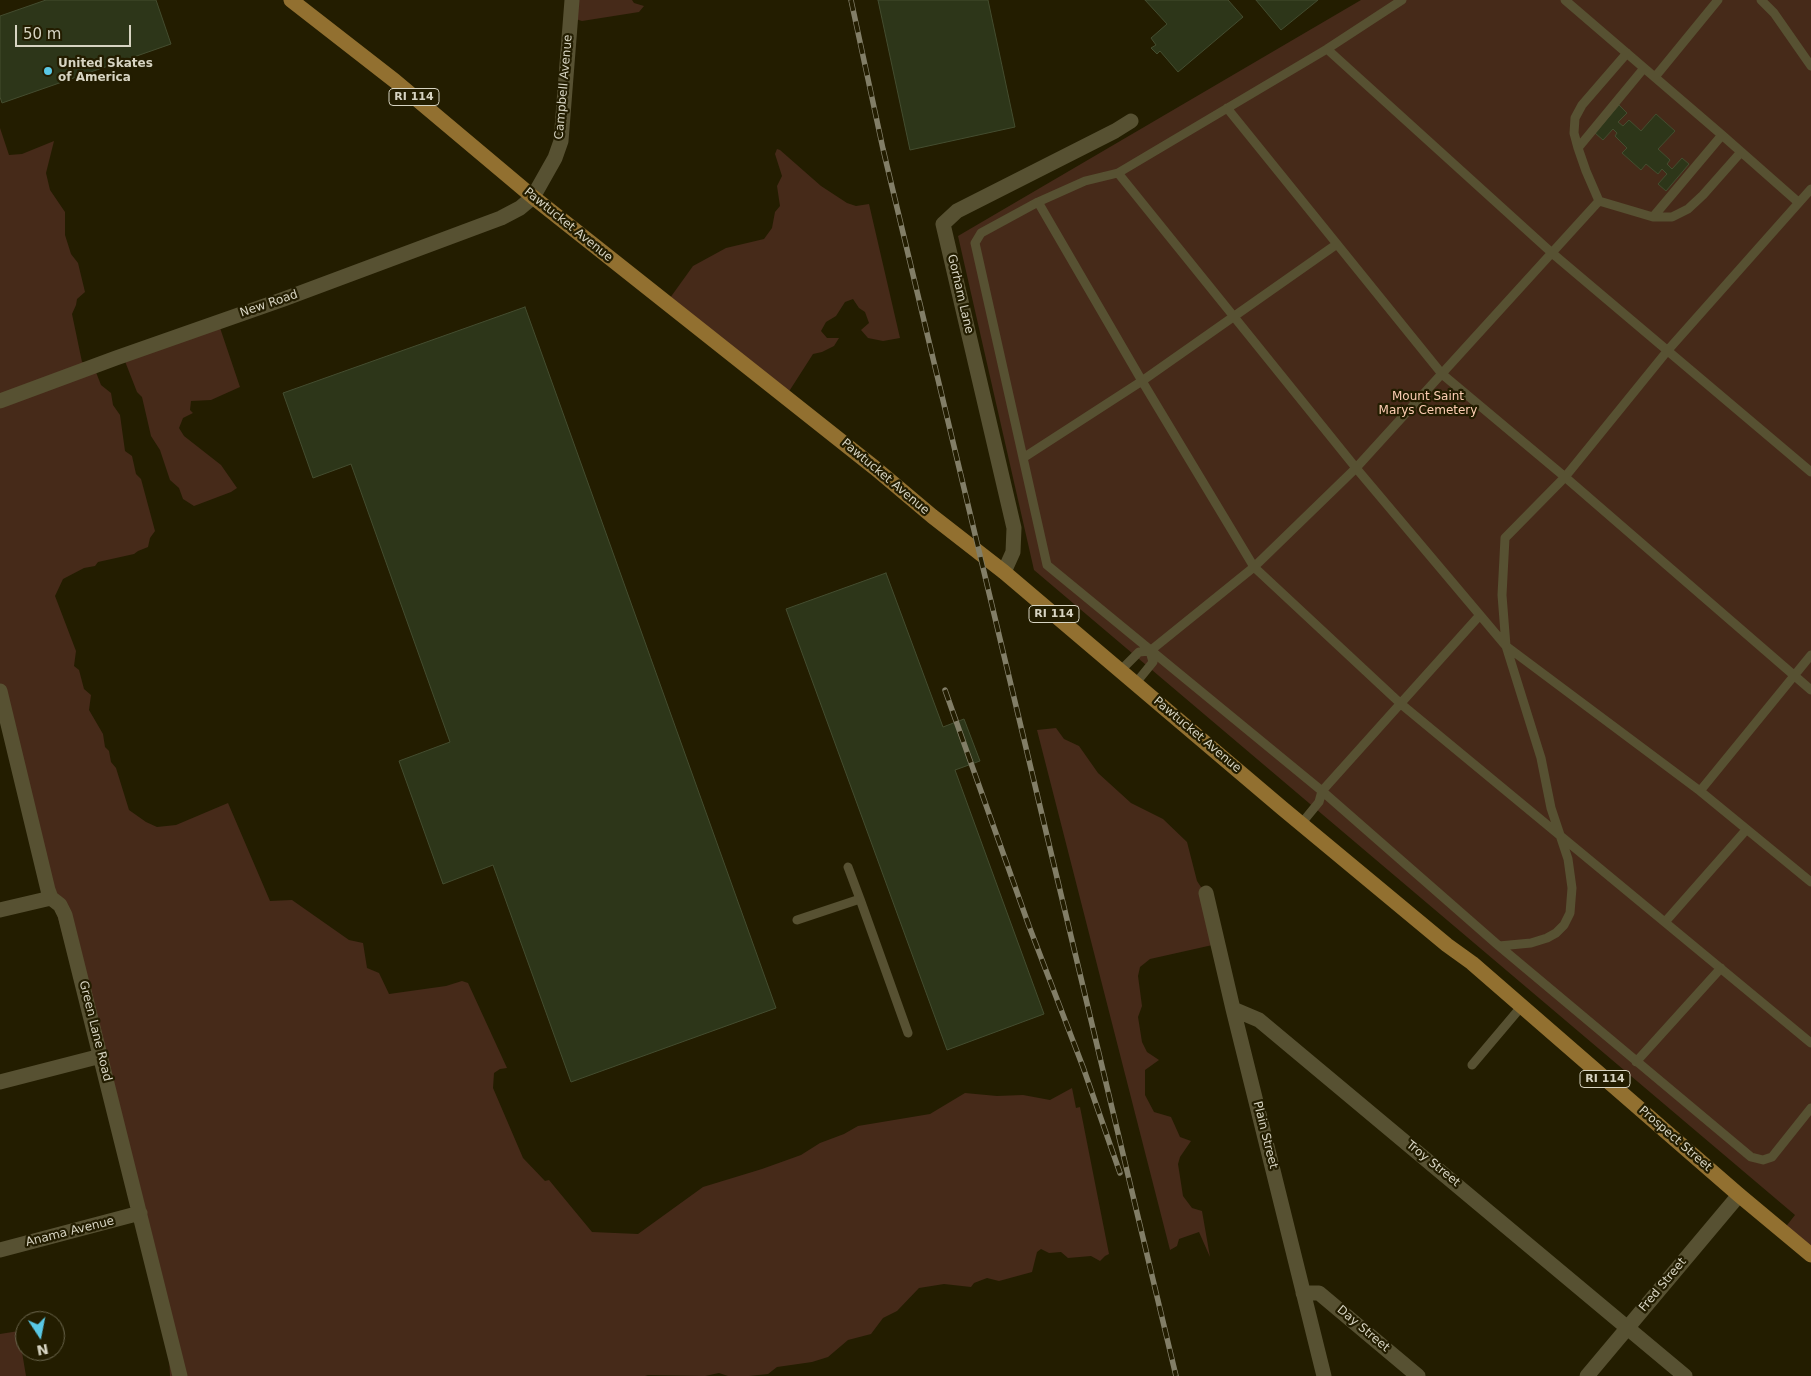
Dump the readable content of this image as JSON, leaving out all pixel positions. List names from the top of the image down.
{
  "streets": {
    "main road": ["RI 114", "Pawtucket Avenue", "Prospect Street"],
    "street": [
      "Campbell Avenue",
      "Gorham Lane",
      "New Road",
      "Green Lane Road",
      "Plain Street",
      "Troy Street",
      "Anama Avenue",
      "Fred Street",
      "Day Street"
    ]
  },
  "crossings": [
    ["Campbell Avenue", "Pawtucket Avenue"],
    ["Campbell Avenue", "New Road"],
    ["Pawtucket Avenue", "Gorham Lane"],
    ["Pawtucket Avenue", "New Road"],
    ["Pawtucket Avenue", "Prospect Street"],
    ["Green Lane Road", "Anama Avenue"],
    ["Plain Street", "Troy Street"],
    ["Plain Street", "Day Street"],
    ["Prospect Street", "Fred Street"],
    ["Troy Street", "Fred Street"]
  ],
  "parks": ["Mount Saint Marys Cemetery"],
  "places": ["United Skates of America"],
  "scale_bar": "50 m",
  "north": "bottom"
}
